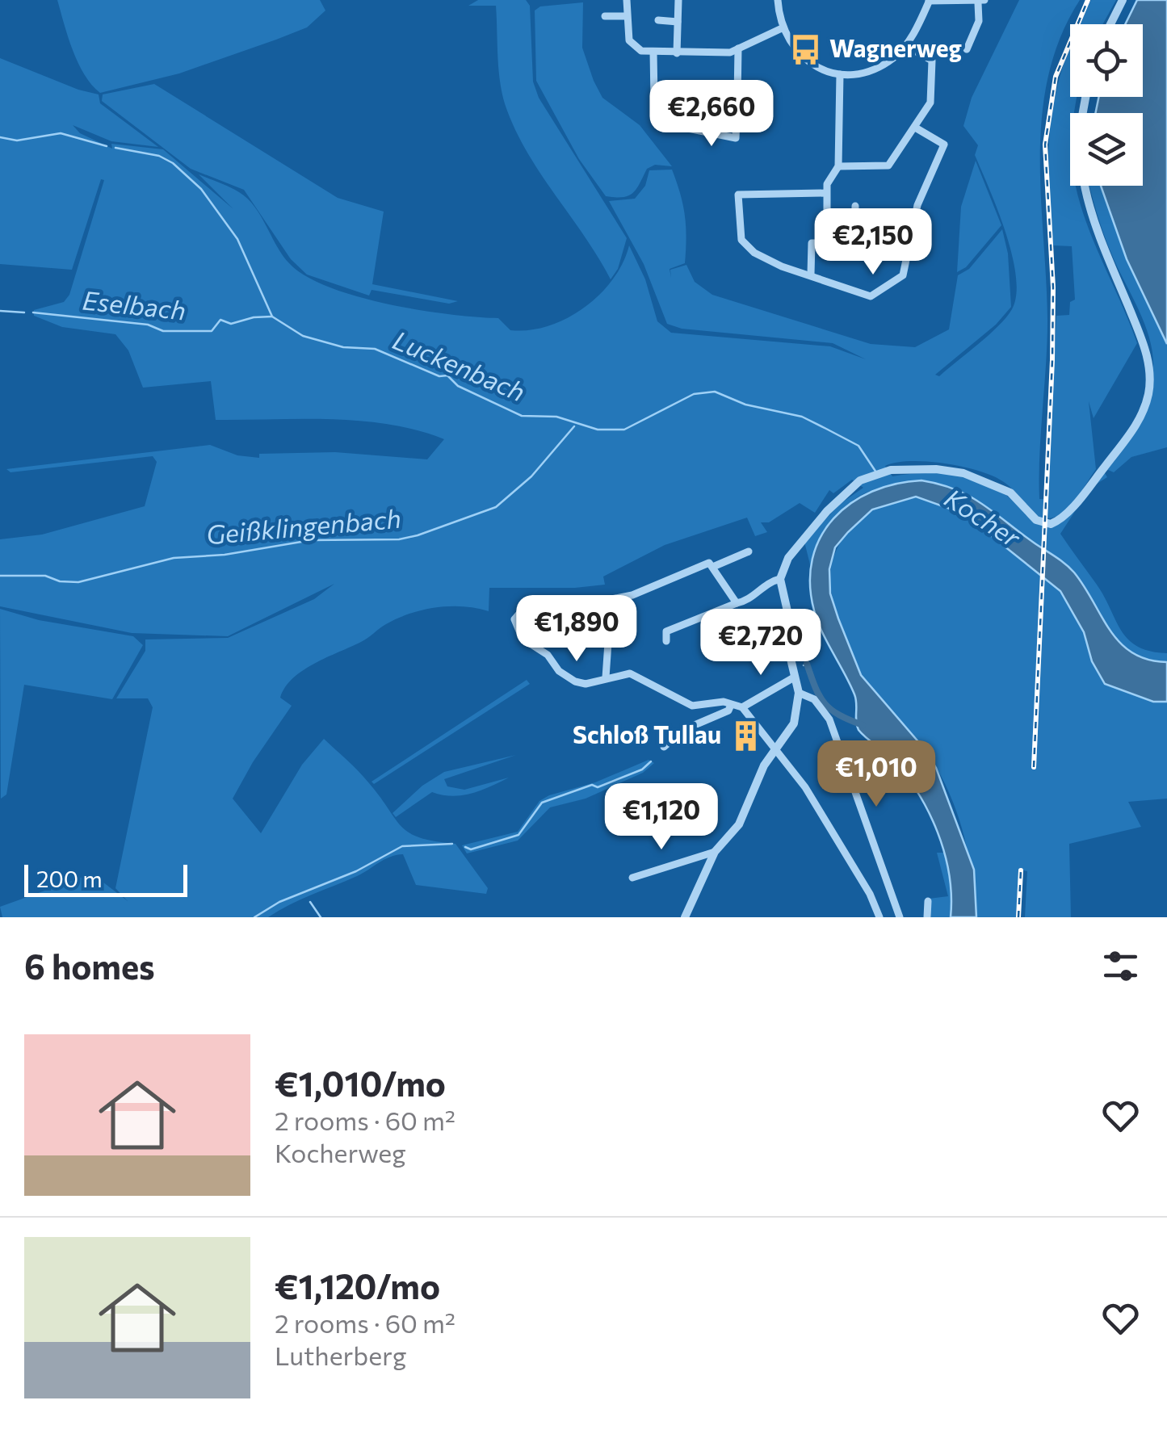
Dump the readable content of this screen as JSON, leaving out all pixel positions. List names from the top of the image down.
{
  "water": [
    "Eselbach",
    "Luckenbach",
    "Kocher",
    "Geißklingenbach"
  ],
  "places": {
    "bus stop": ["Wagnerweg"],
    "building": ["Schloß Tullau"]
  },
  "scale_bar": "200 m",
  "page": {
    "price": [
      "€2,660",
      "€2,150",
      "€1,890",
      "€2,720",
      "€1,010",
      "€1,120"
    ],
    "scale": "200 m",
    "heading": "6 homes",
    "list": [
      {
        "name": "€1,010/mo",
        "note": "2 rooms · 60 m² · Kocherweg"
      },
      {
        "name": "€1,120/mo",
        "note": "2 rooms · 60 m² · Lutherberg"
      }
    ]
  }
}
